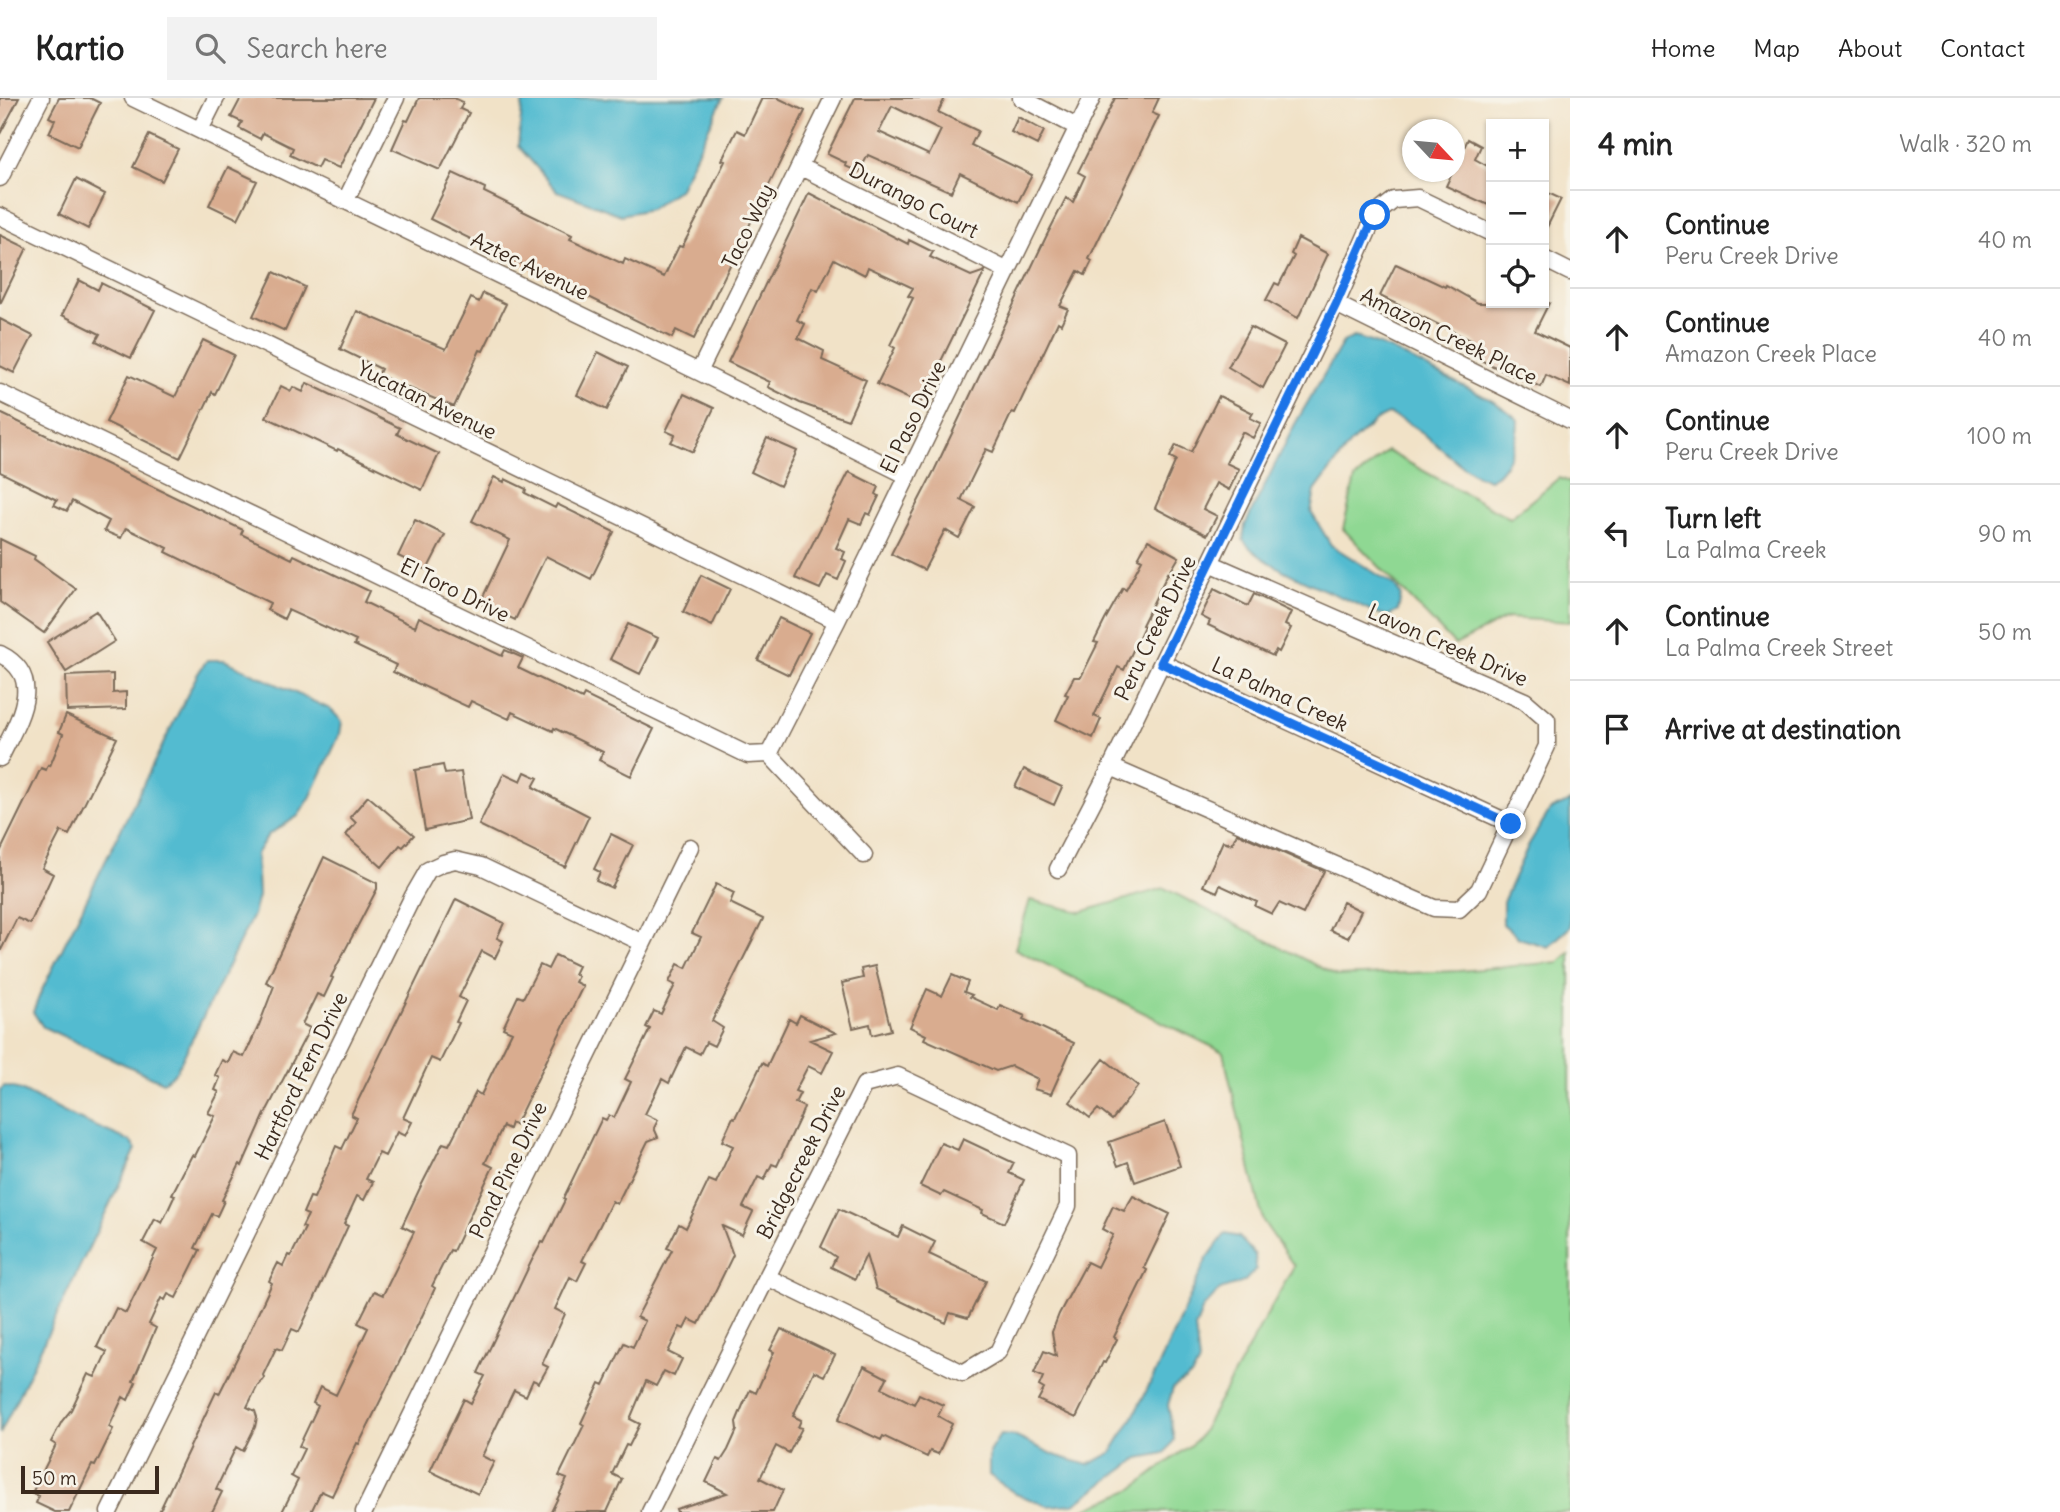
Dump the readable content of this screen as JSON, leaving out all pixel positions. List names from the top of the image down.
{
  "streets": {
    "street": [
      "Durango Court",
      "Taco Way",
      "Aztec Avenue",
      "Amazon Creek Place",
      "Yucatan Avenue",
      "El Paso Drive",
      "El Toro Drive",
      "Peru Creek Drive",
      "Lavon Creek Drive",
      "La Palma Creek",
      "Hartford Fern Drive",
      "Bridgecreek Drive",
      "Pond Pine Drive"
    ]
  },
  "crossings": [
    ["Durango Court", "Taco Way"],
    ["Durango Court", "El Paso Drive"],
    ["Taco Way", "Aztec Avenue"],
    ["Aztec Avenue", "El Paso Drive"],
    ["Amazon Creek Place", "Peru Creek Drive"],
    ["Yucatan Avenue", "El Paso Drive"],
    ["El Paso Drive", "El Toro Drive"],
    ["Peru Creek Drive", "Lavon Creek Drive"],
    ["Peru Creek Drive", "La Palma Creek"],
    ["Lavon Creek Drive", "La Palma Creek"],
    ["Hartford Fern Drive", "Pond Pine Drive"]
  ],
  "scale_bar": "50 m",
  "north": "bottom right",
  "page": {
    "header": "Kartio",
    "search": "Search here",
    "nav": [
      "Home",
      "Map",
      "About",
      "Contact"
    ],
    "heading": ["4 min", "Walk · 320 m"],
    "map_buttons": ["+", "−"],
    "list": [
      ["Continue", "Peru Creek Drive", "40 m"],
      ["Continue", "Amazon Creek Place", "40 m"],
      ["Continue", "Peru Creek Drive", "100 m"],
      ["Turn left", "La Palma Creek", "90 m"],
      ["Continue", "La Palma Creek Street", "50 m"],
      "Arrive at destination"
    ],
    "scale": "50 m"
  }
}
